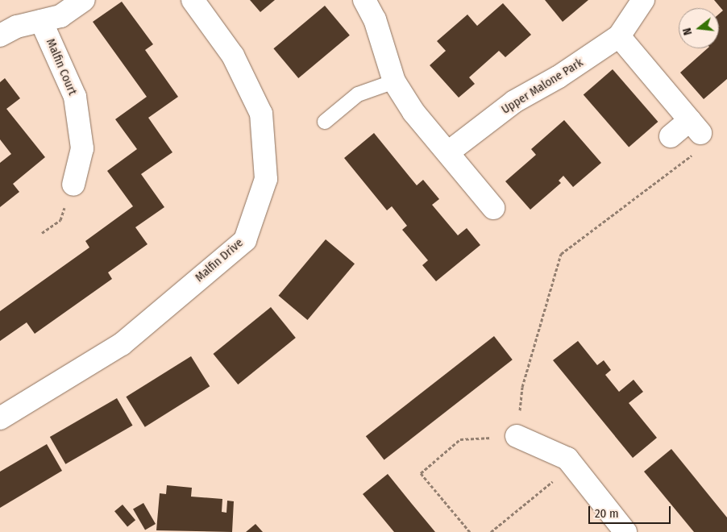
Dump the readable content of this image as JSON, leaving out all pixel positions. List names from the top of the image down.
{
  "streets": {
    "street": ["Malfin Court", "Upper Malone Park", "Malfin Drive"]
  },
  "scale_bar": "20 m",
  "north": "left"
}
